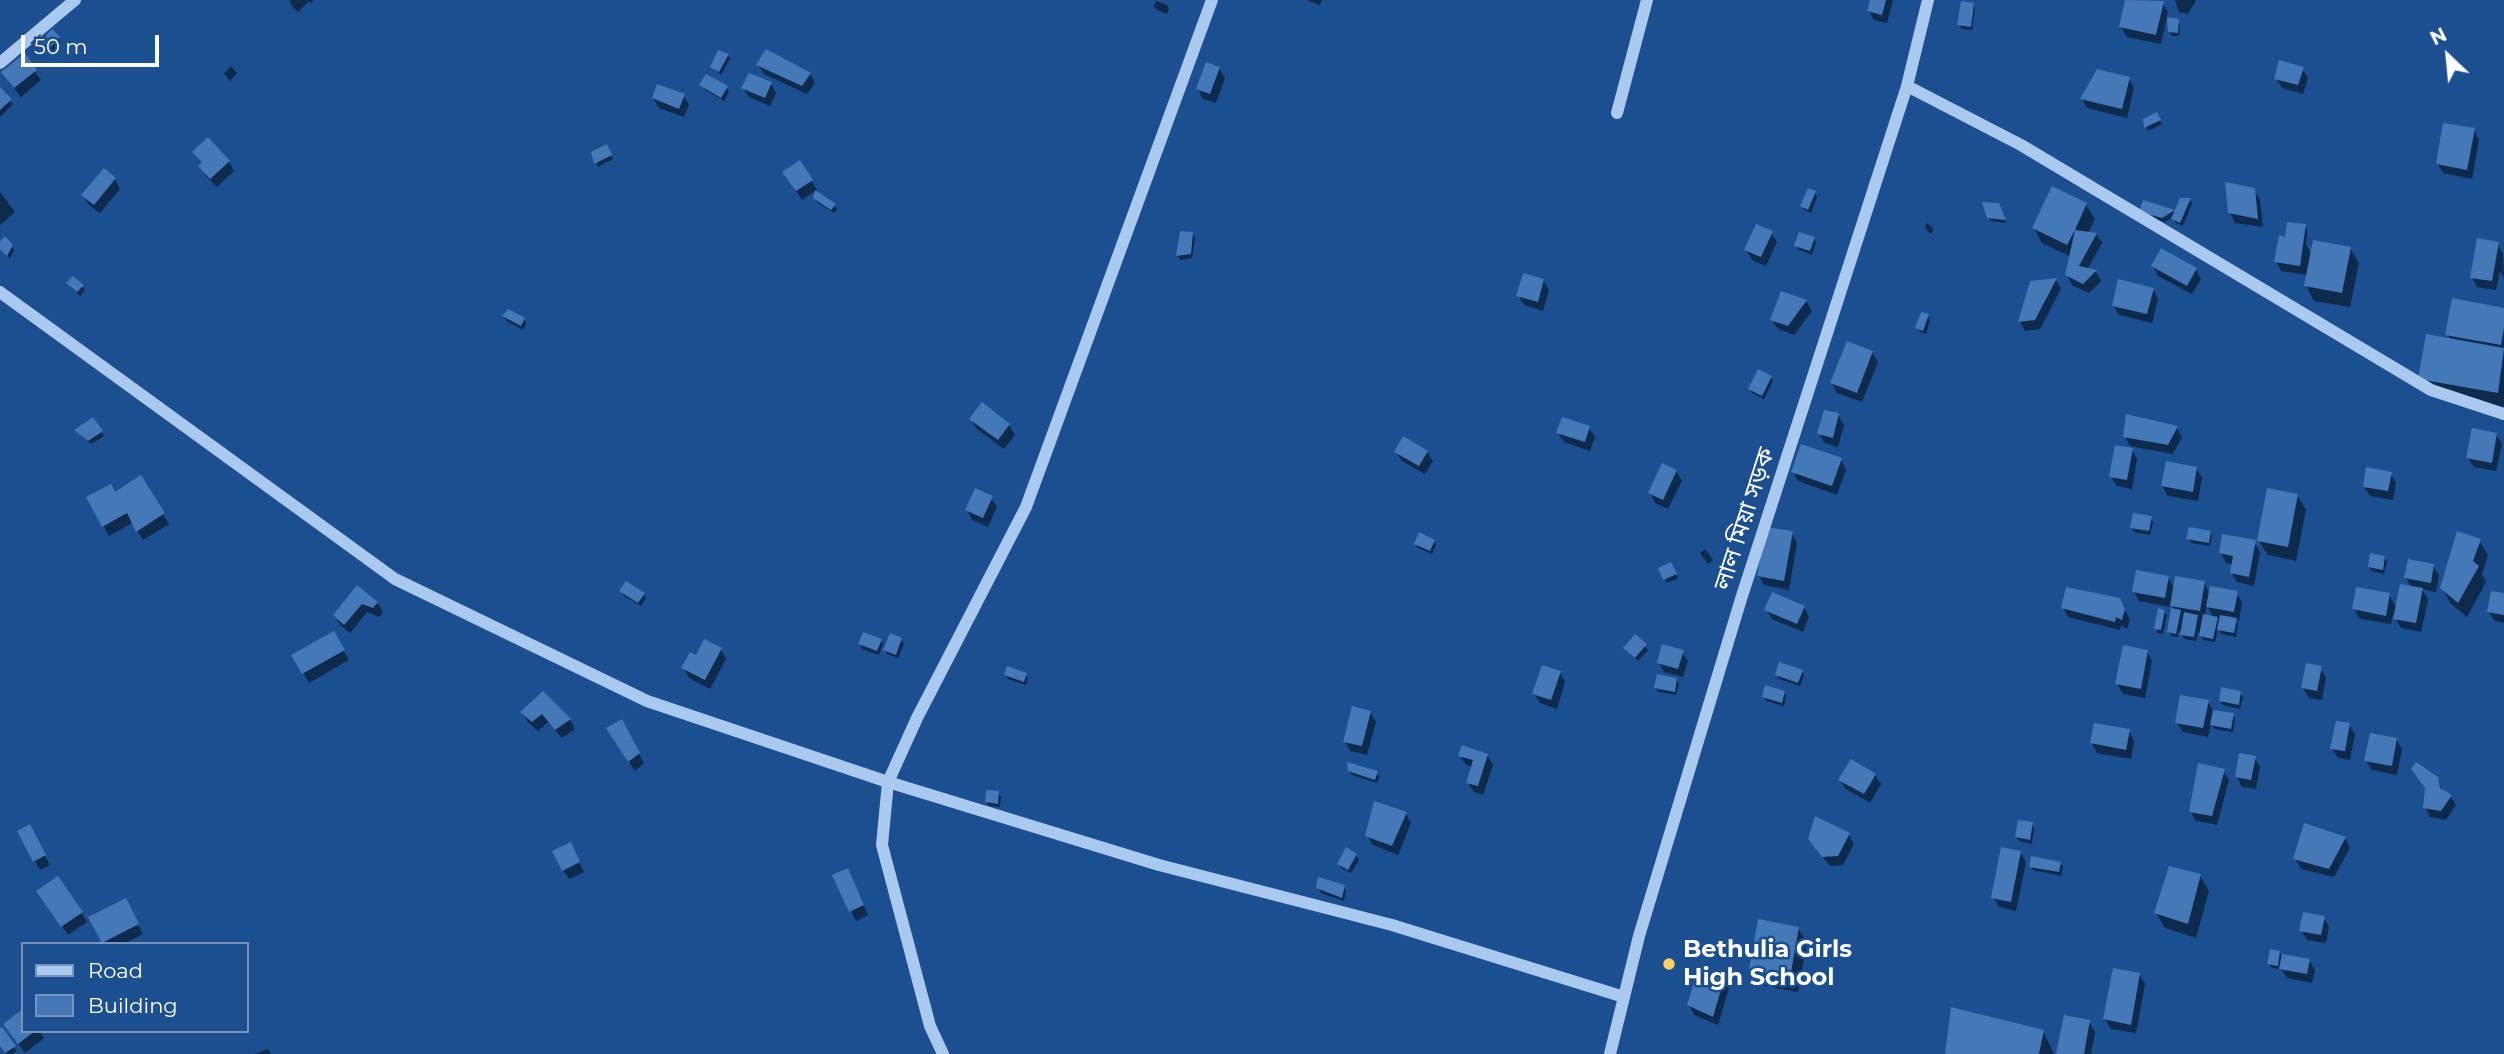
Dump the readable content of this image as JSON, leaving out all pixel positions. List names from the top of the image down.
{
  "streets": {
    "street": ["লাল মিয়া সড়ক"]
  },
  "places": ["Bethulia Girls High School"],
  "legend": ["Road", "Building"],
  "scale_bar": "50 m",
  "north": "top left"
}
